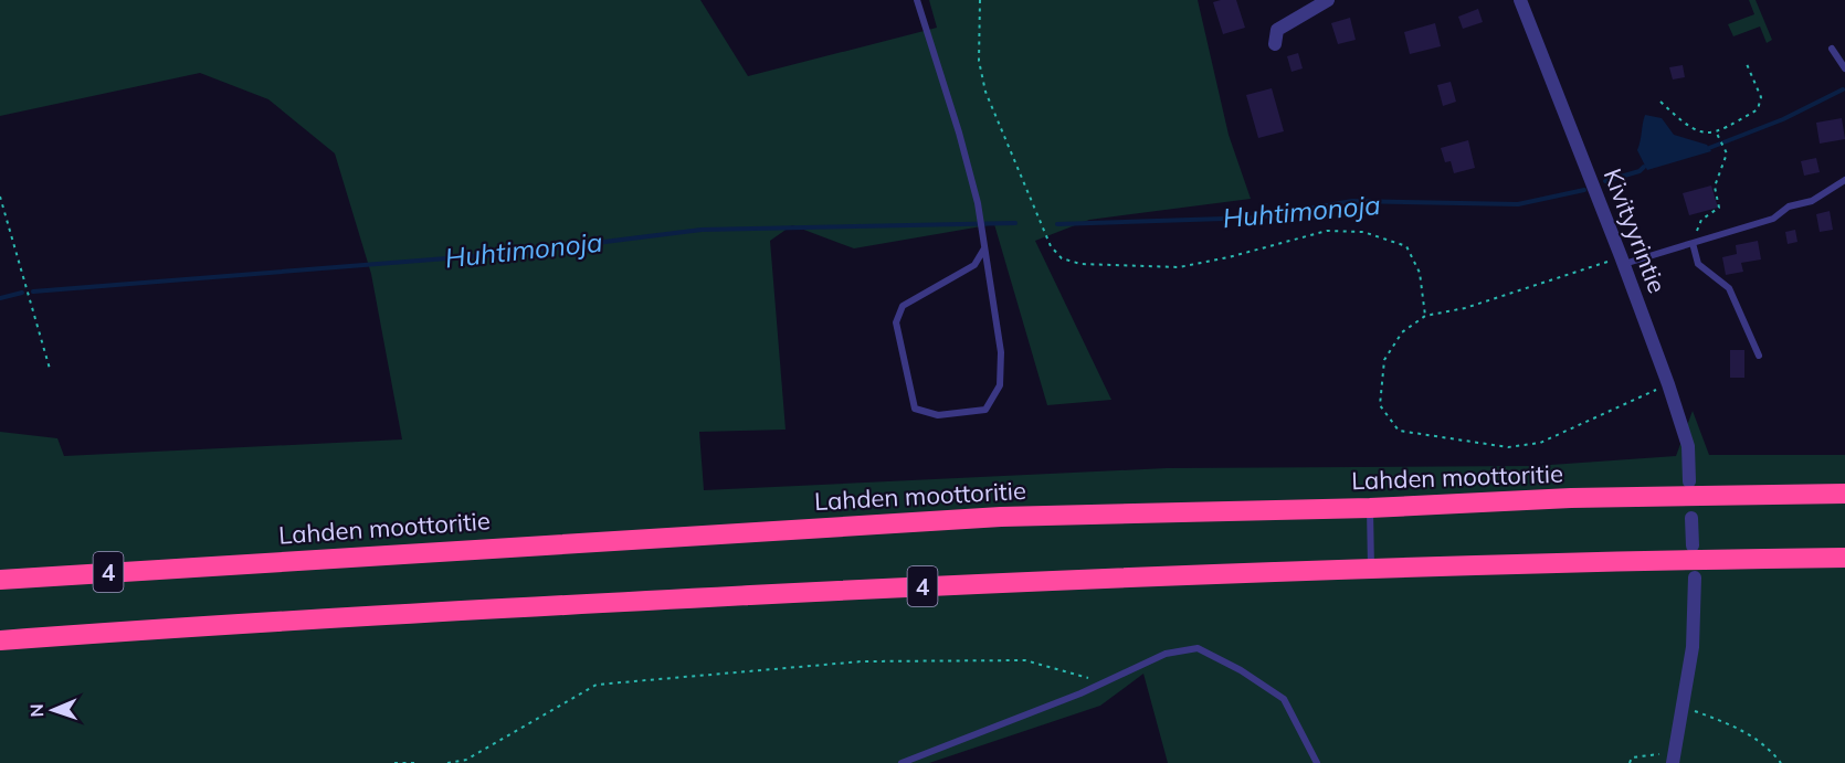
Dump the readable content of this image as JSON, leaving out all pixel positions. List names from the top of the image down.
{
  "streets": {
    "highway": ["Lahden moottoritie", "4"],
    "street": ["Kivityyrintie"]
  },
  "water": ["Huhtimonoja"],
  "north": "left"
}
